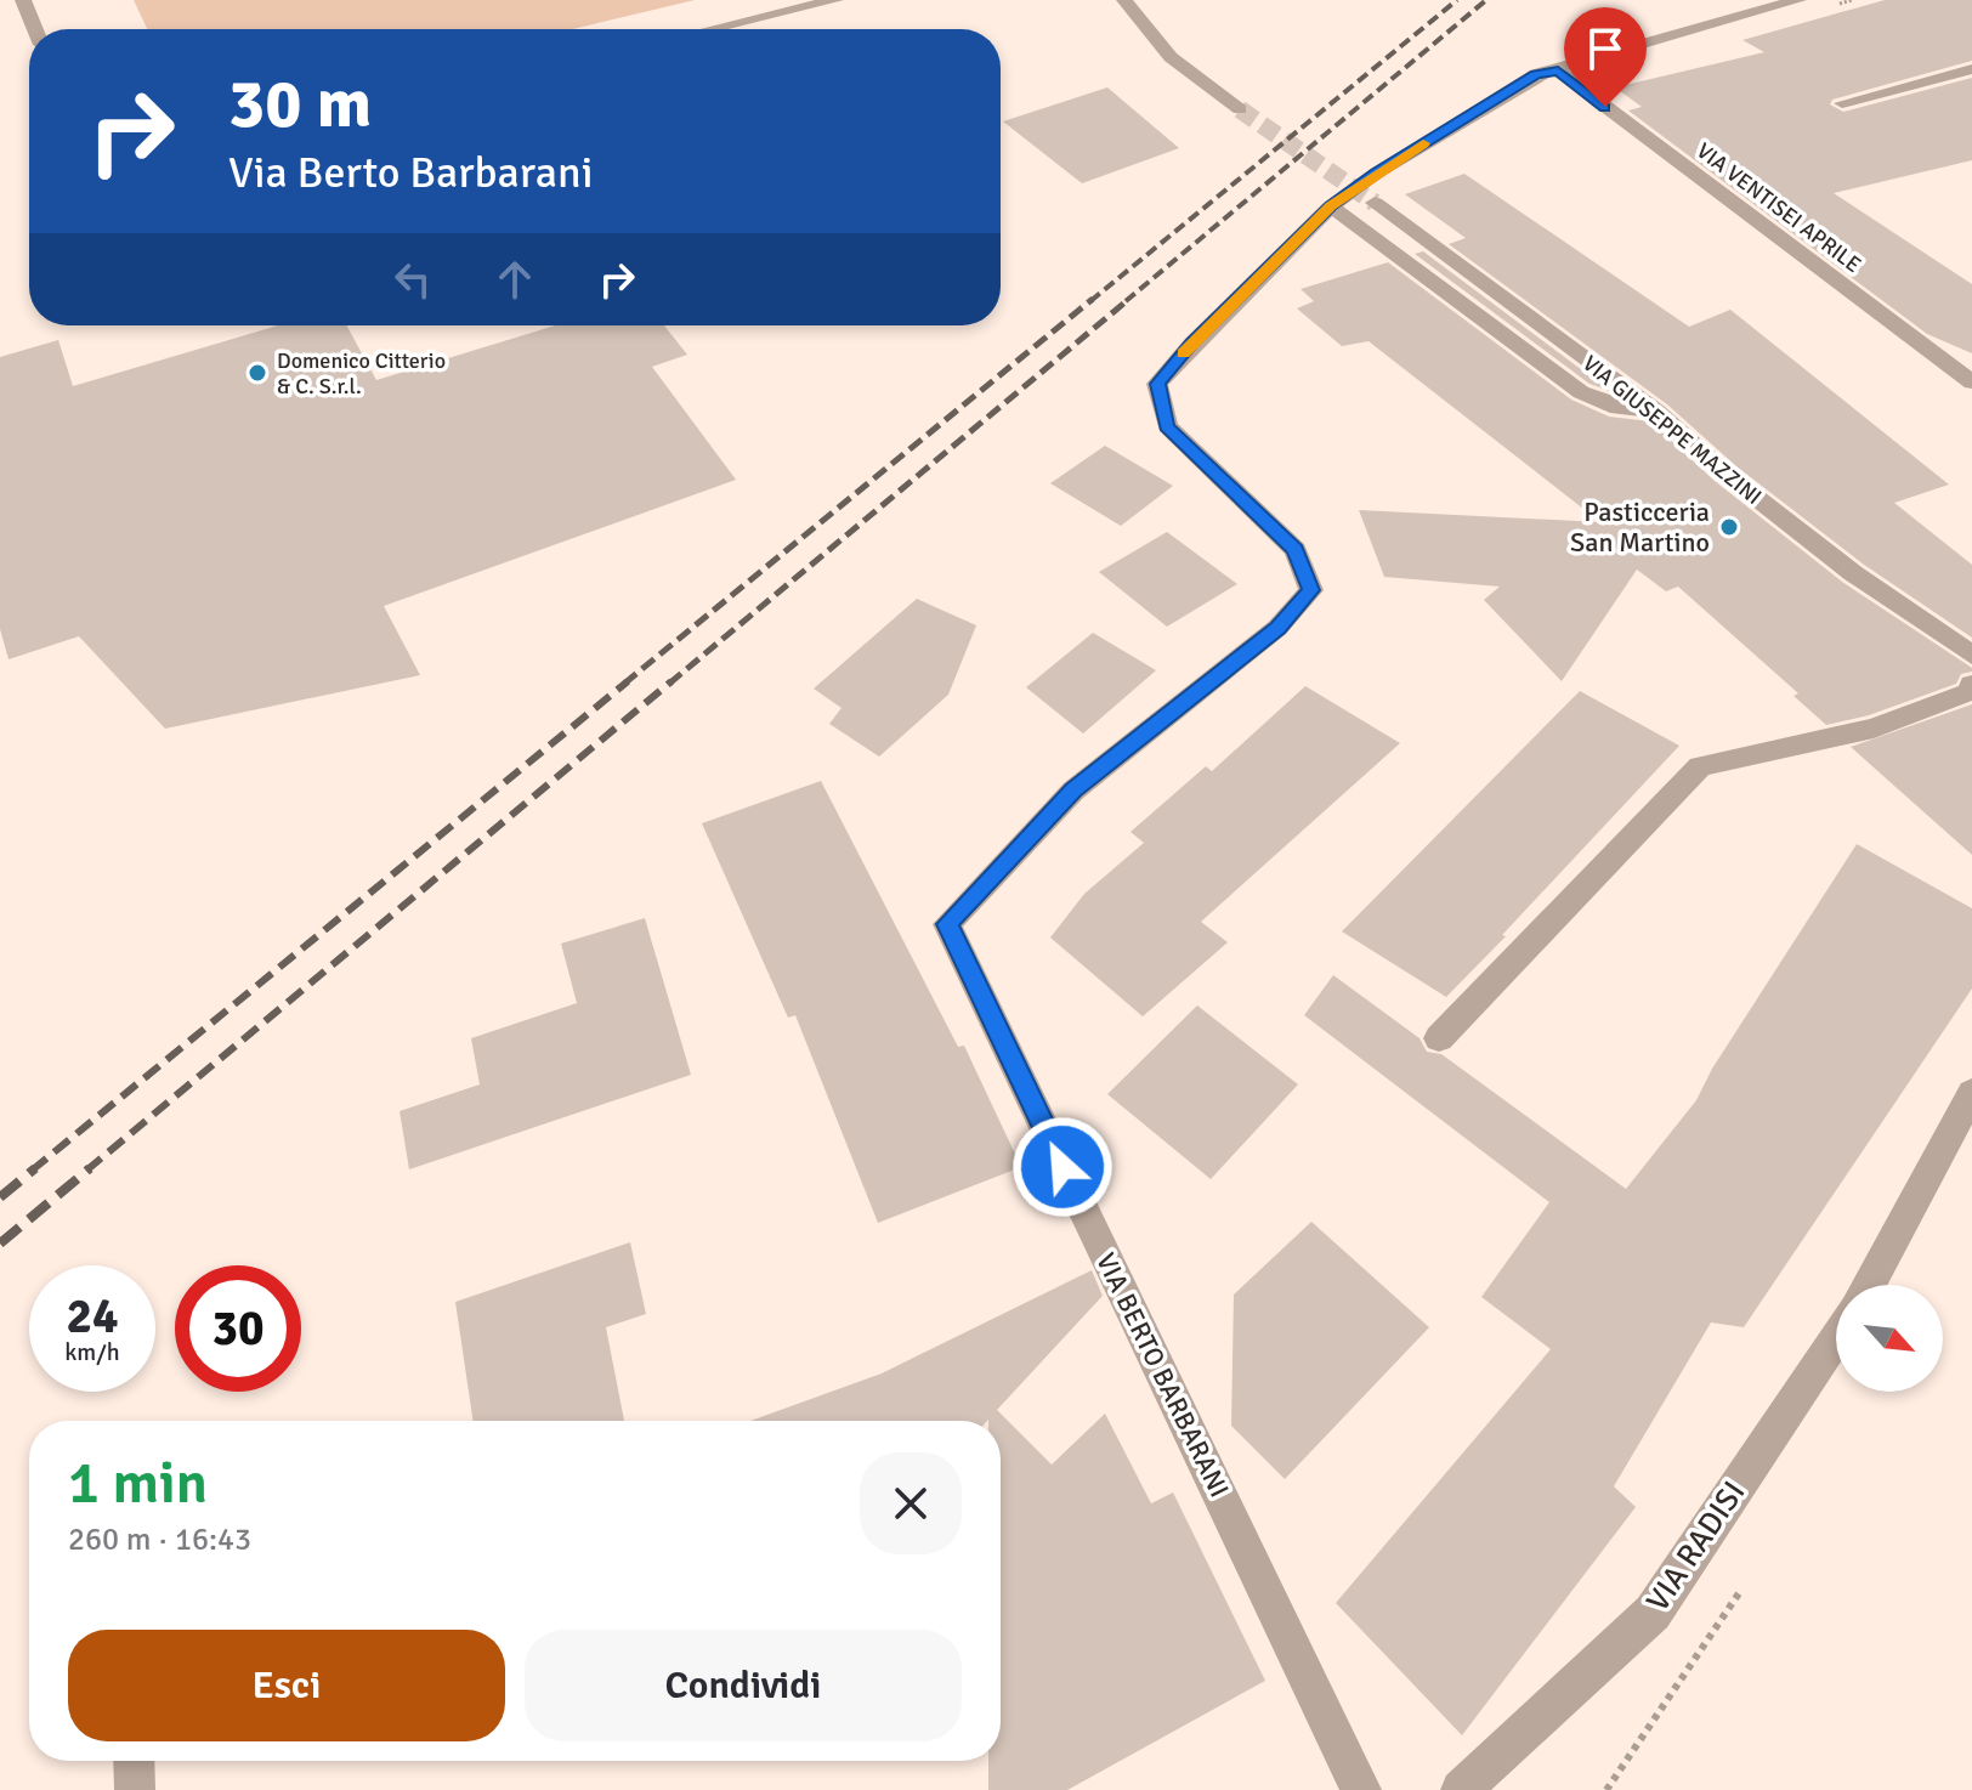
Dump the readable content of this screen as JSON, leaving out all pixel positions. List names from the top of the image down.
{
  "streets": {
    "street": [
      "VIA VENTISEI APRILE",
      "VIA GIUSEPPE MAZZINI",
      "VIA BERTO BARBARANI",
      "VIA RADISI"
    ]
  },
  "places": ["Domenico Citterio & C. S.r.l.", "Pasticceria San Martino"],
  "north": "bottom right",
  "page": {
    "turn": ["30 m", "Via Berto Barbarani"],
    "speed": "24 km/h",
    "limit": "30",
    "heading": ["1 min", "260 m · 16:43"],
    "buttons": ["Esci", "Condividi"]
  }
}
